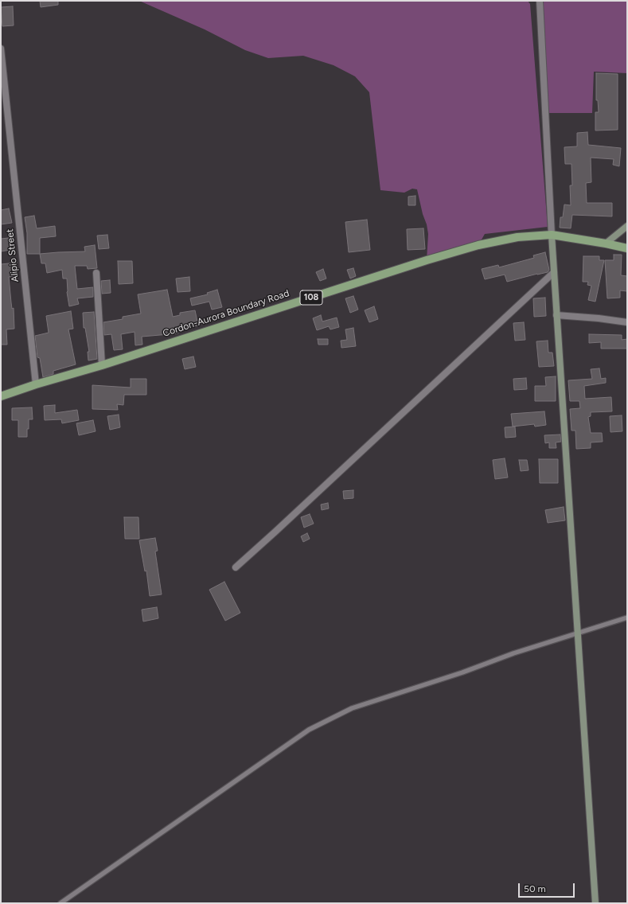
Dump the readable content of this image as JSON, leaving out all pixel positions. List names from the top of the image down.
{
  "streets": {
    "main road": ["108", "Cordon-Aurora Boundary Road"],
    "street": ["Alipio Street"]
  },
  "crossings": [
    ["Alipio Street", "Cordon-Aurora Boundary Road"]
  ],
  "scale_bar": "50 m"
}
